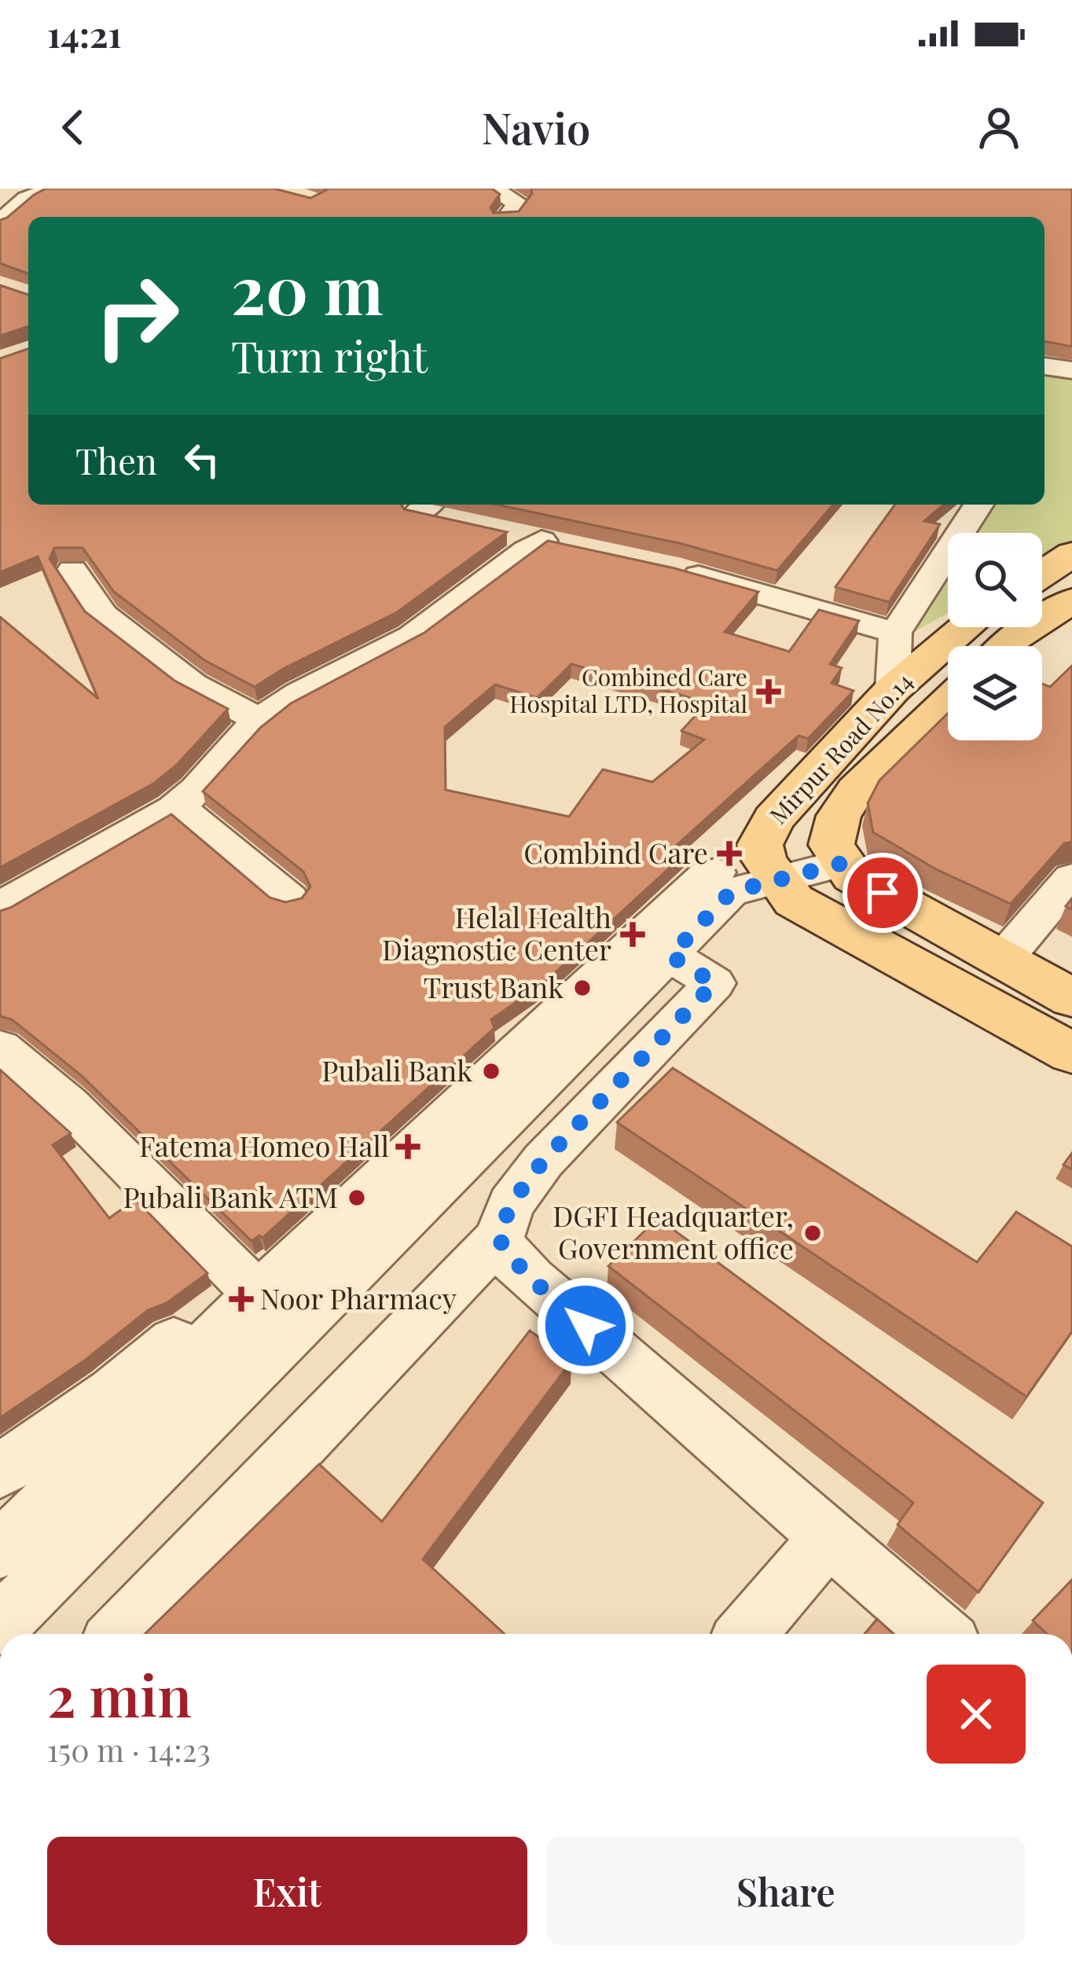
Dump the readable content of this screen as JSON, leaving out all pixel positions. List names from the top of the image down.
{
  "streets": {
    "main road": ["Mirpur Road No.14"]
  },
  "places": {
    "health": [
      "Combined Care Hospital LTD, Hospital",
      "Combind Care",
      "Helal Health Diagnostic Center",
      "Fatema Homeo Hall",
      "Noor Pharmacy"
    ],
    "other": [
      "Trust Bank",
      "Pubali Bank",
      "Pubali Bank ATM",
      "DGFI Headquarter, Government office"
    ]
  },
  "page": {
    "status": "14:21",
    "header": "Navio",
    "turn": ["20 m", "Turn right"],
    "then": "Then",
    "heading": ["2 min", "150 m · 14:23"],
    "buttons": ["Exit", "Share"]
  }
}
